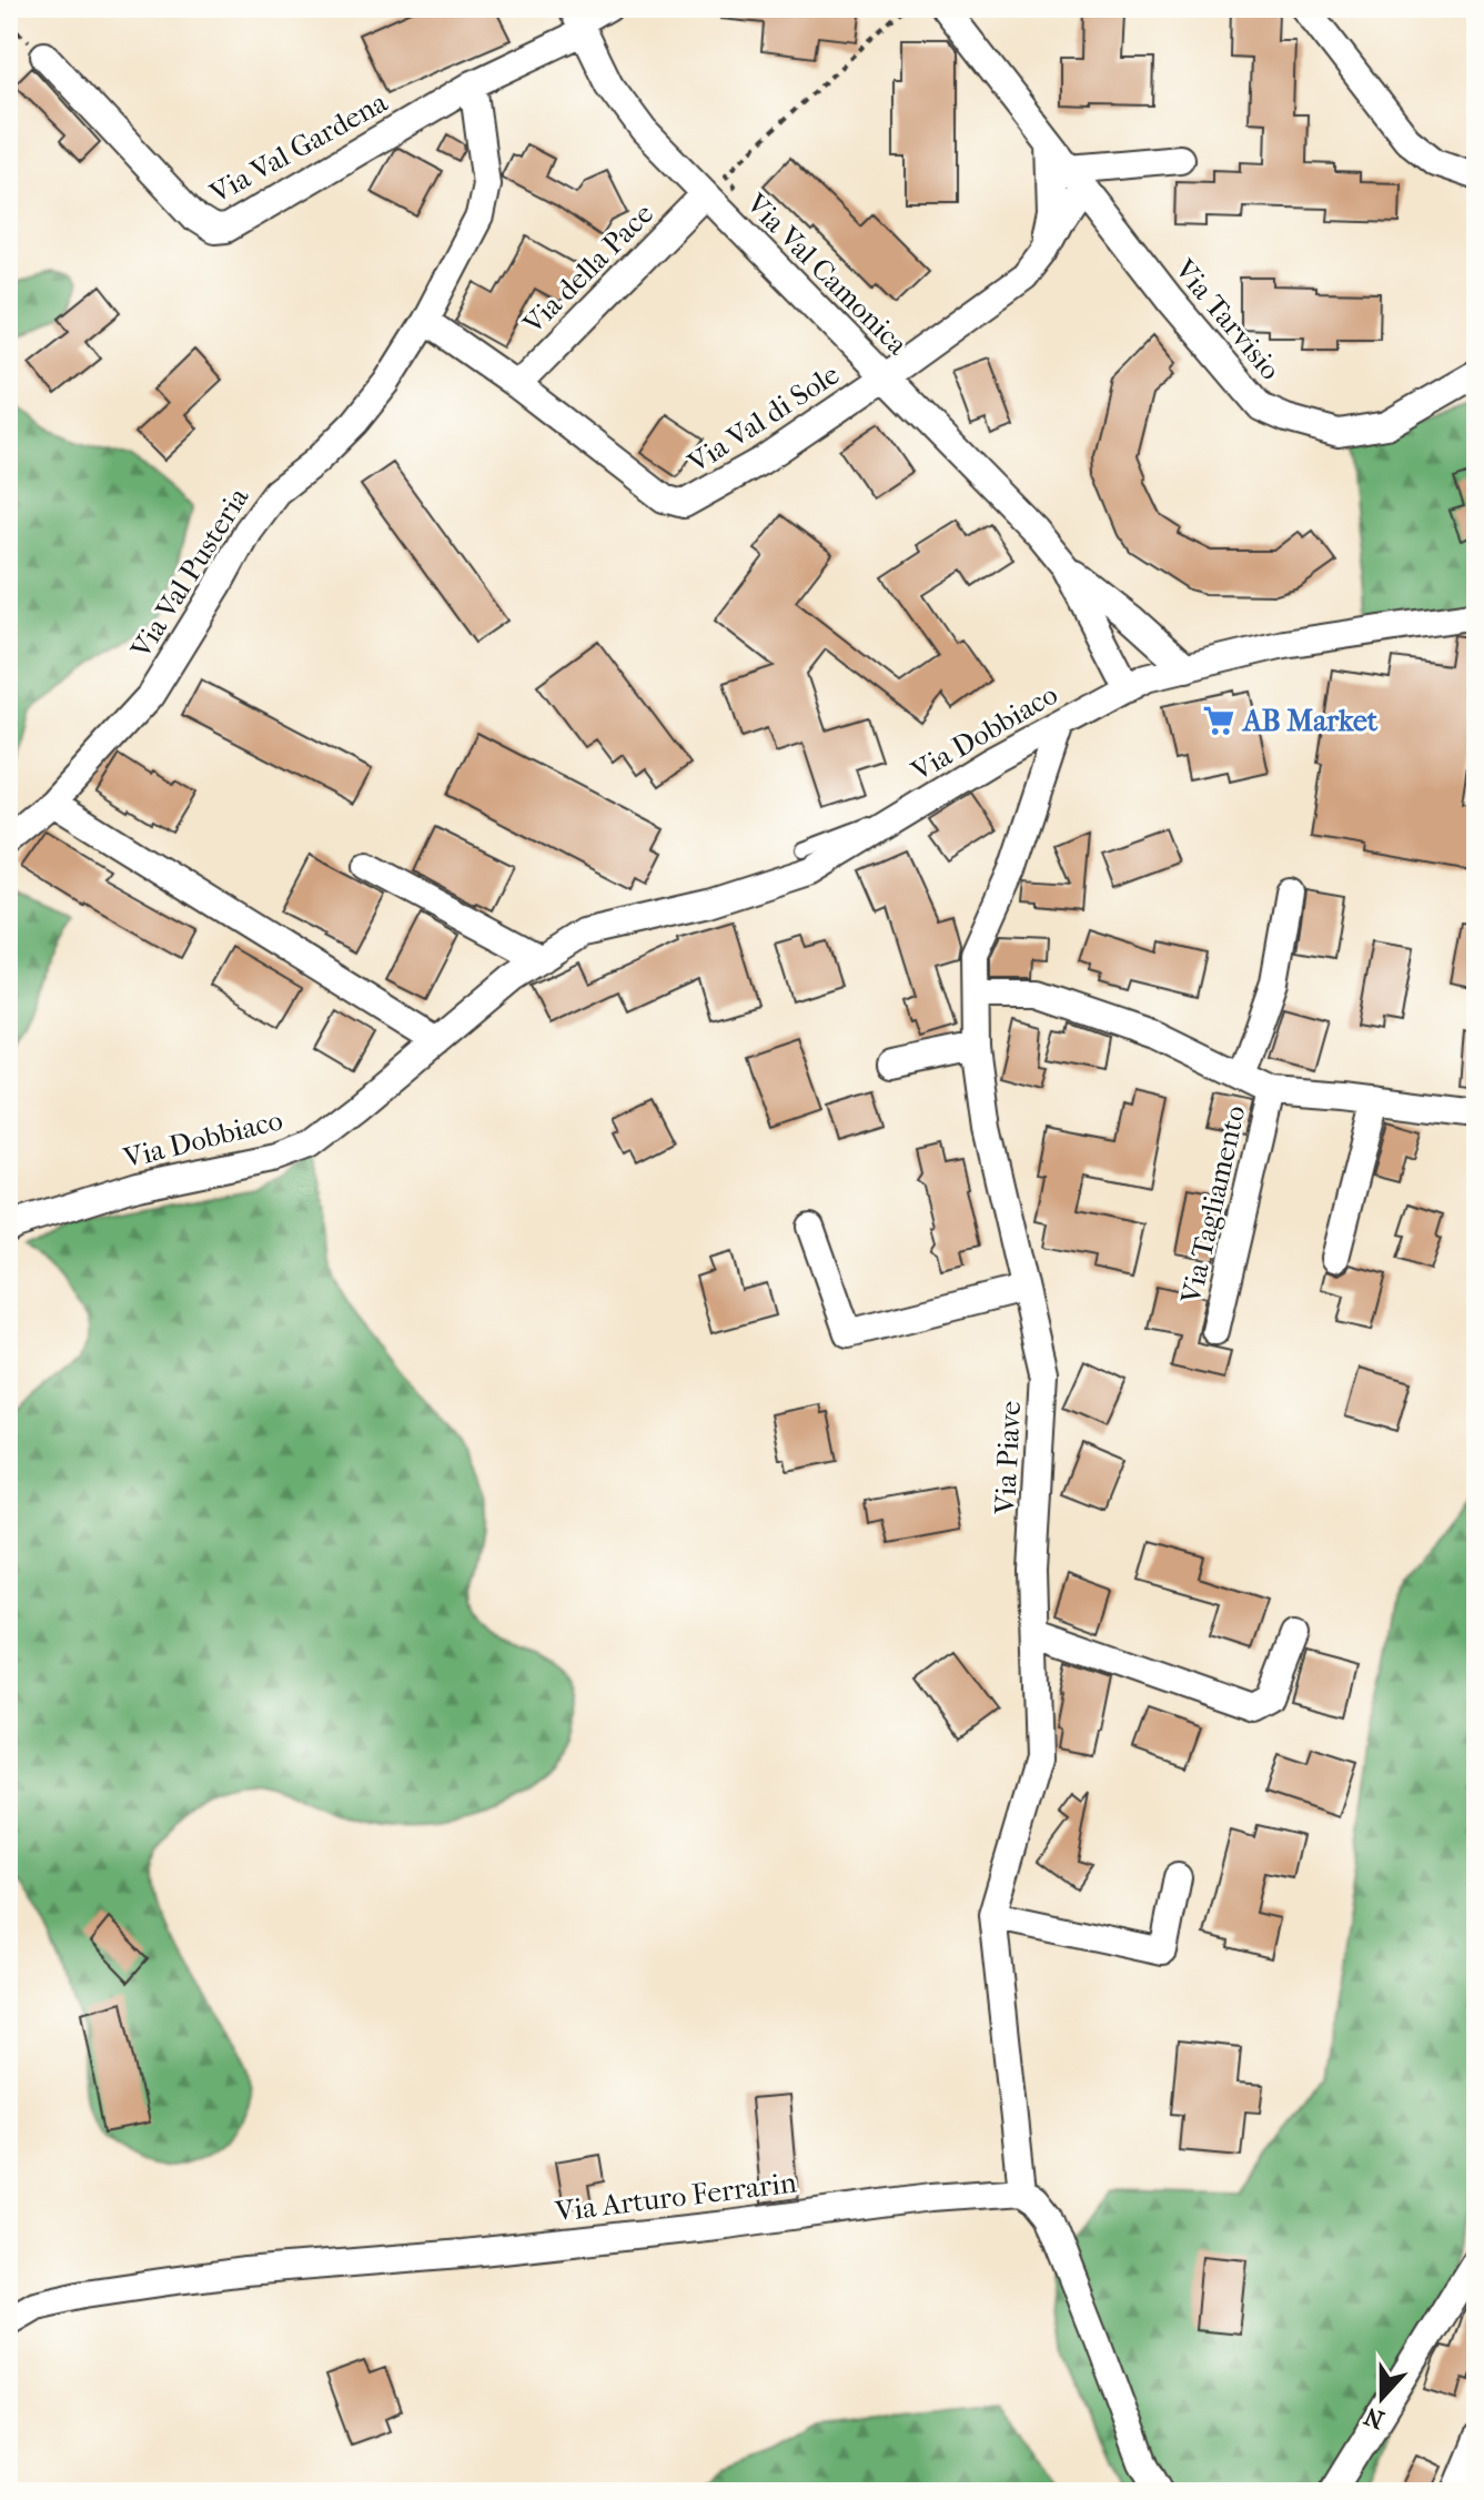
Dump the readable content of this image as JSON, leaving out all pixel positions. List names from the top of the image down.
{
  "streets": {
    "street": [
      "Via Val Gardena",
      "Via della Pace",
      "Via Val Camonica",
      "Via Tarvisio",
      "Via Val di Sole",
      "Via Val Pusteria",
      "Via Dobbiaco",
      "Via Tagliamento",
      "Via Piave",
      "Via Arturo Ferrarin"
    ]
  },
  "crossings": [
    ["Via Val Gardena", "Via Val Camonica"],
    ["Via Val Gardena", "Via Val Pusteria"],
    ["Via della Pace", "Via Val Camonica"],
    ["Via della Pace", "Via Val di Sole"],
    ["Via Val Camonica", "Via Val di Sole"],
    ["Via Val Camonica", "Via Dobbiaco"],
    ["Via Tarvisio", "Via Val di Sole"],
    ["Via Val di Sole", "Via Val Pusteria"],
    ["Via Dobbiaco", "Via Piave"],
    ["Via Tagliamento", "Via Piave"],
    ["Via Piave", "Via Arturo Ferrarin"]
  ],
  "places": {
    "supermarket": ["AB Market"]
  },
  "north": "bottom"
}
